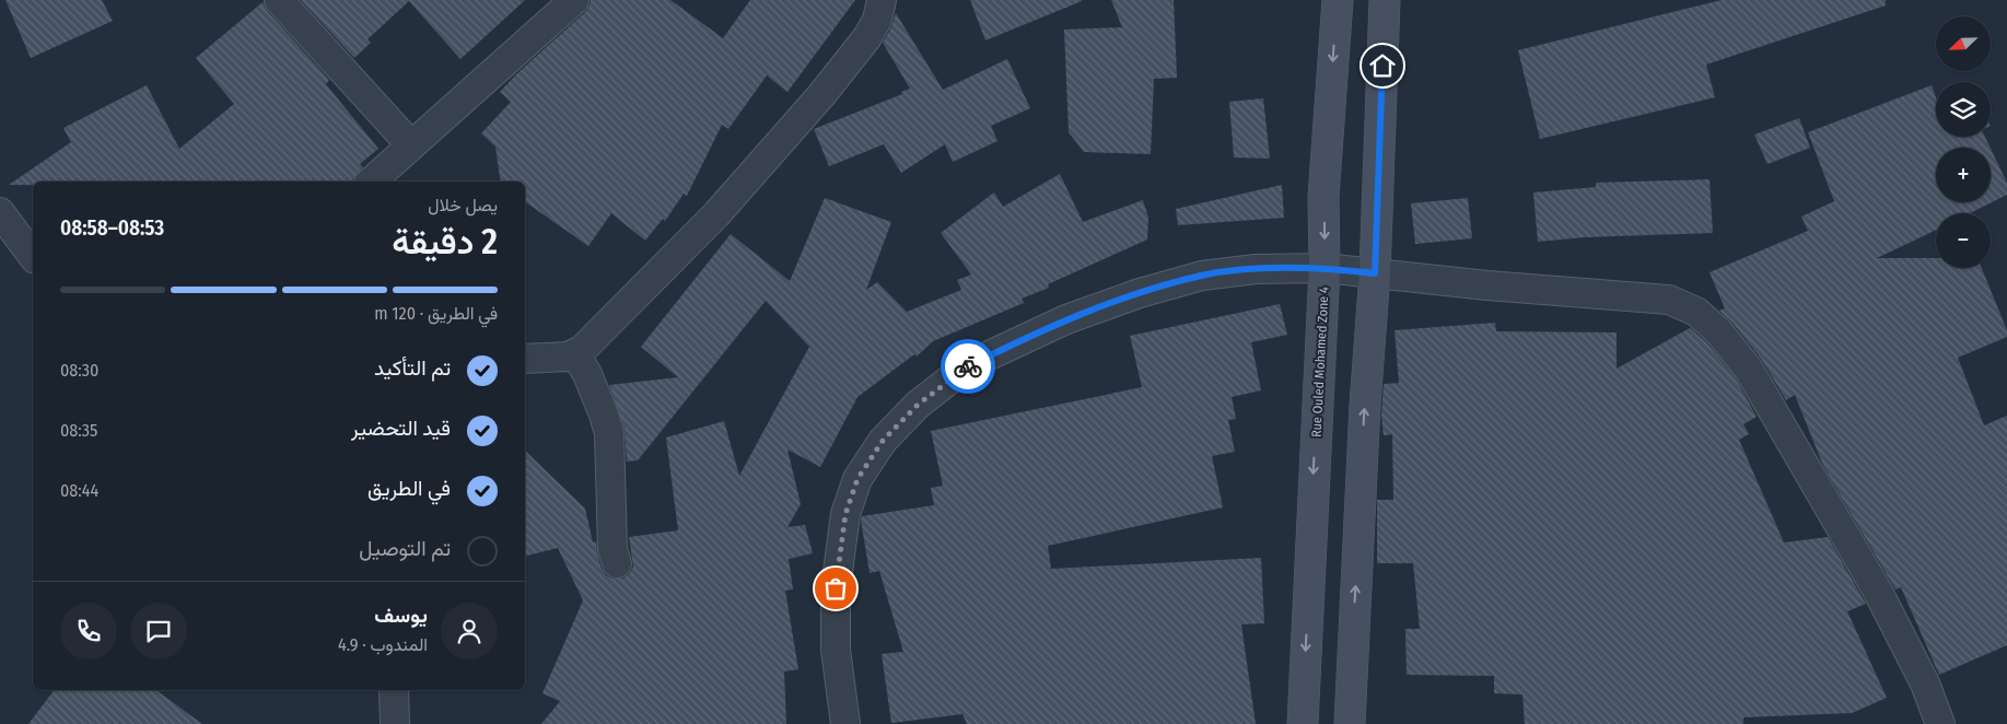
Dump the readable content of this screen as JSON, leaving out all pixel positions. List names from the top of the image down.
{
  "streets": {
    "street": ["Rue Ouled Mohamed Zone 4"]
  },
  "north": "bottom left",
  "page": {
    "map_buttons": ["+", "−"],
    "heading": ["2 دقيقة", "يصل خلال", "08:53–08:58"],
    "panel": ["يوسف", "المندوب · 4.9"],
    "bar": "في الطريق · 120 m",
    "list": [
      ["تم التأكيد", "08:30"],
      ["قيد التحضير", "08:35"],
      ["في الطريق", "08:44"],
      "تم التوصيل"
    ]
  }
}
